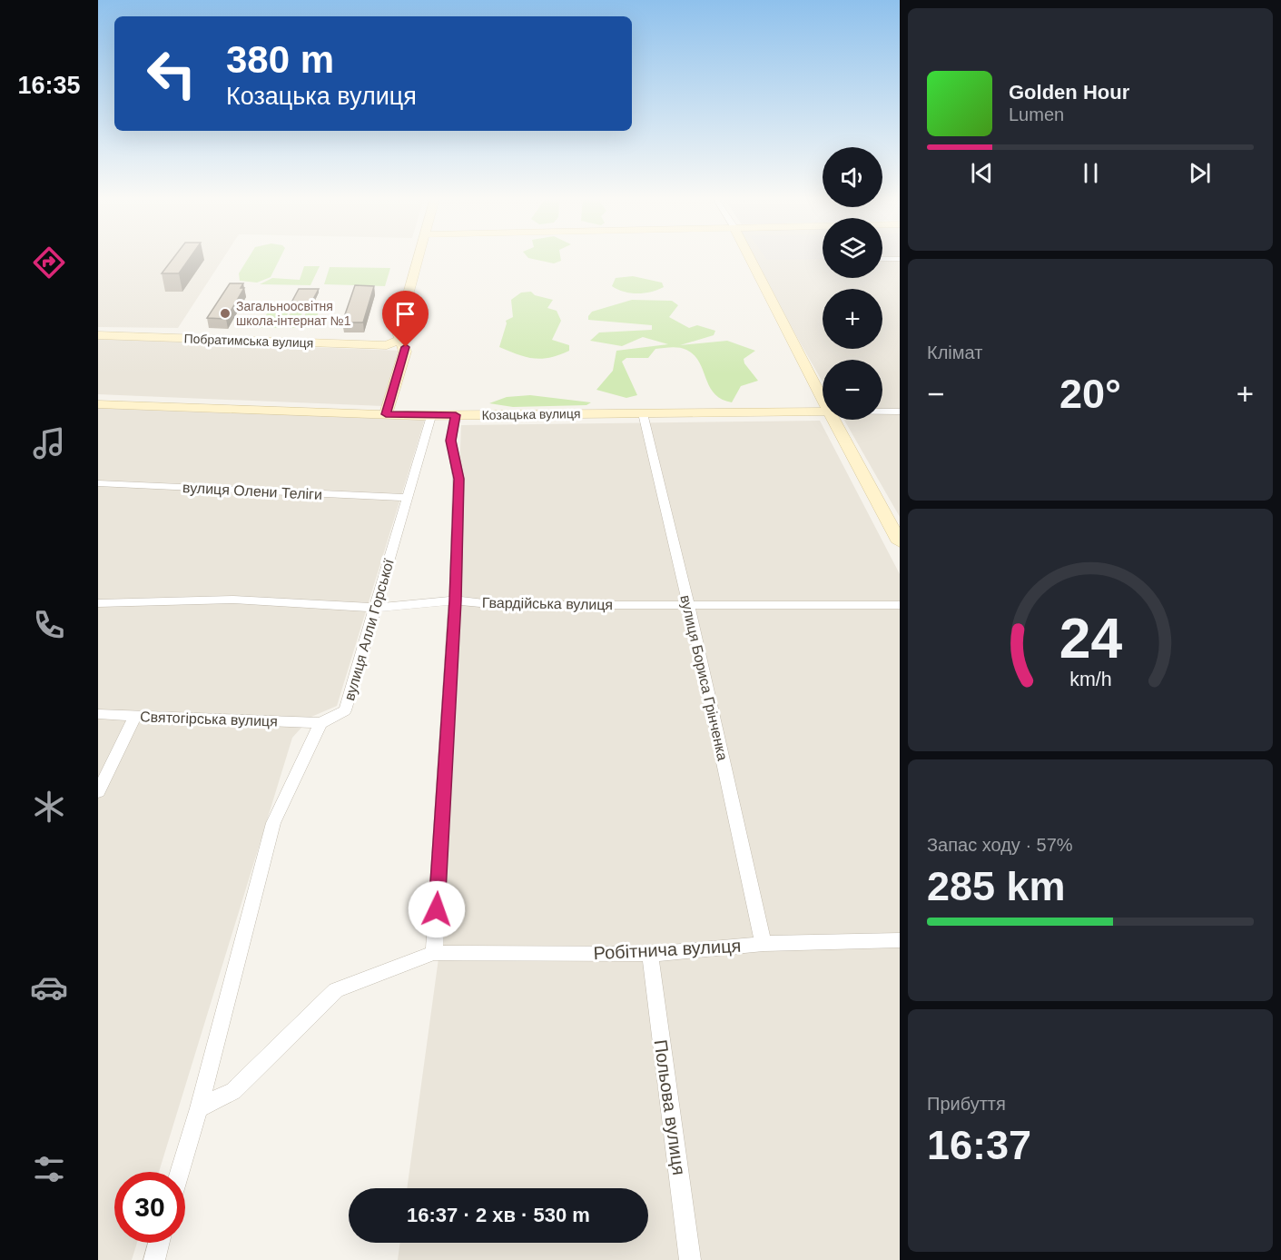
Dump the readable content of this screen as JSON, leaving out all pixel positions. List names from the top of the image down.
{
  "streets": {
    "street": [
      "Побратимська вулиця",
      "Козацька вулиця",
      "вулиця Олени Теліги",
      "Гвардійська вулиця",
      "вулиця Алли Горської",
      "вулиця Бориса Грінченка",
      "Святогірська вулиця",
      "Робітнича вулиця",
      "Польова вулиця"
    ]
  },
  "crossings": [
    ["Козацька вулиця", "вулиця Алли Горської"],
    ["Козацька вулиця", "вулиця Бориса Грінченка"],
    ["вулиця Олени Теліги", "вулиця Алли Горської"],
    ["Гвардійська вулиця", "вулиця Алли Горської"],
    ["Гвардійська вулиця", "вулиця Бориса Грінченка"],
    ["вулиця Алли Горської", "Святогірська вулиця"],
    ["вулиця Бориса Грінченка", "Робітнича вулиця"],
    ["Робітнича вулиця", "Польова вулиця"]
  ],
  "places": ["Загальноосвітня школа-інтернат №1"],
  "page": {
    "tabs": "16:35",
    "turn": ["380 m", "Козацька вулиця"],
    "song": ["Golden Hour", "Lumen"],
    "map_buttons": ["+", "−"],
    "tile": [
      "Клімат",
      ["Запас ходу · 57%", "285 km"],
      ["Прибуття", "16:37"]
    ],
    "heat": ["−", "20°", "+"],
    "limit": "30",
    "trip": "16:37 · 2 хв · 530 m",
    "gauge": ["24", "km/h"]
  }
}
